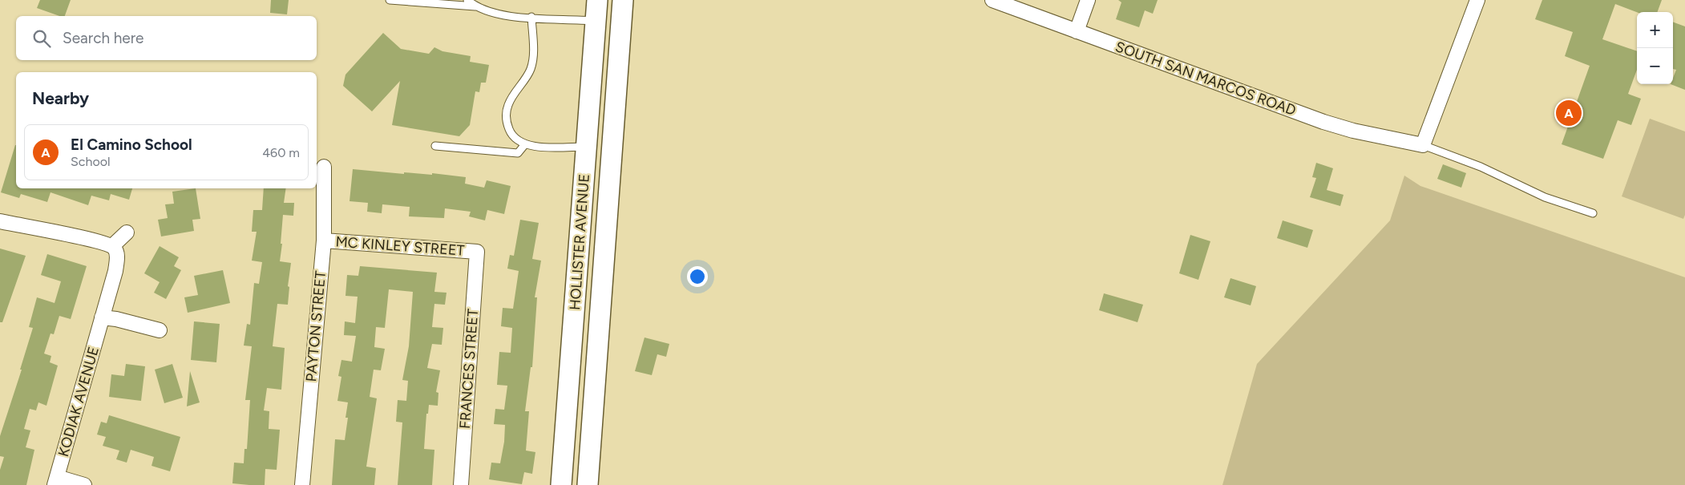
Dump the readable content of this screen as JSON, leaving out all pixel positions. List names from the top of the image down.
{
  "streets": {
    "main road": ["HOLLISTER AVENUE"],
    "street": [
      "SOUTH SAN MARCOS ROAD",
      "MC KINLEY STREET",
      "PAYTON STREET",
      "FRANCES STREET",
      "KODIAK AVENUE"
    ]
  },
  "crossings": [
    ["MC KINLEY STREET", "PAYTON STREET"],
    ["MC KINLEY STREET", "FRANCES STREET"]
  ],
  "page": {
    "map_buttons": ["+", "−"],
    "search": "Search here",
    "heading": "Nearby",
    "pins": "A",
    "list": [
      {
        "mark": "A",
        "name": "El Camino School",
        "note": "School",
        "value": "460 m"
      }
    ]
  }
}
